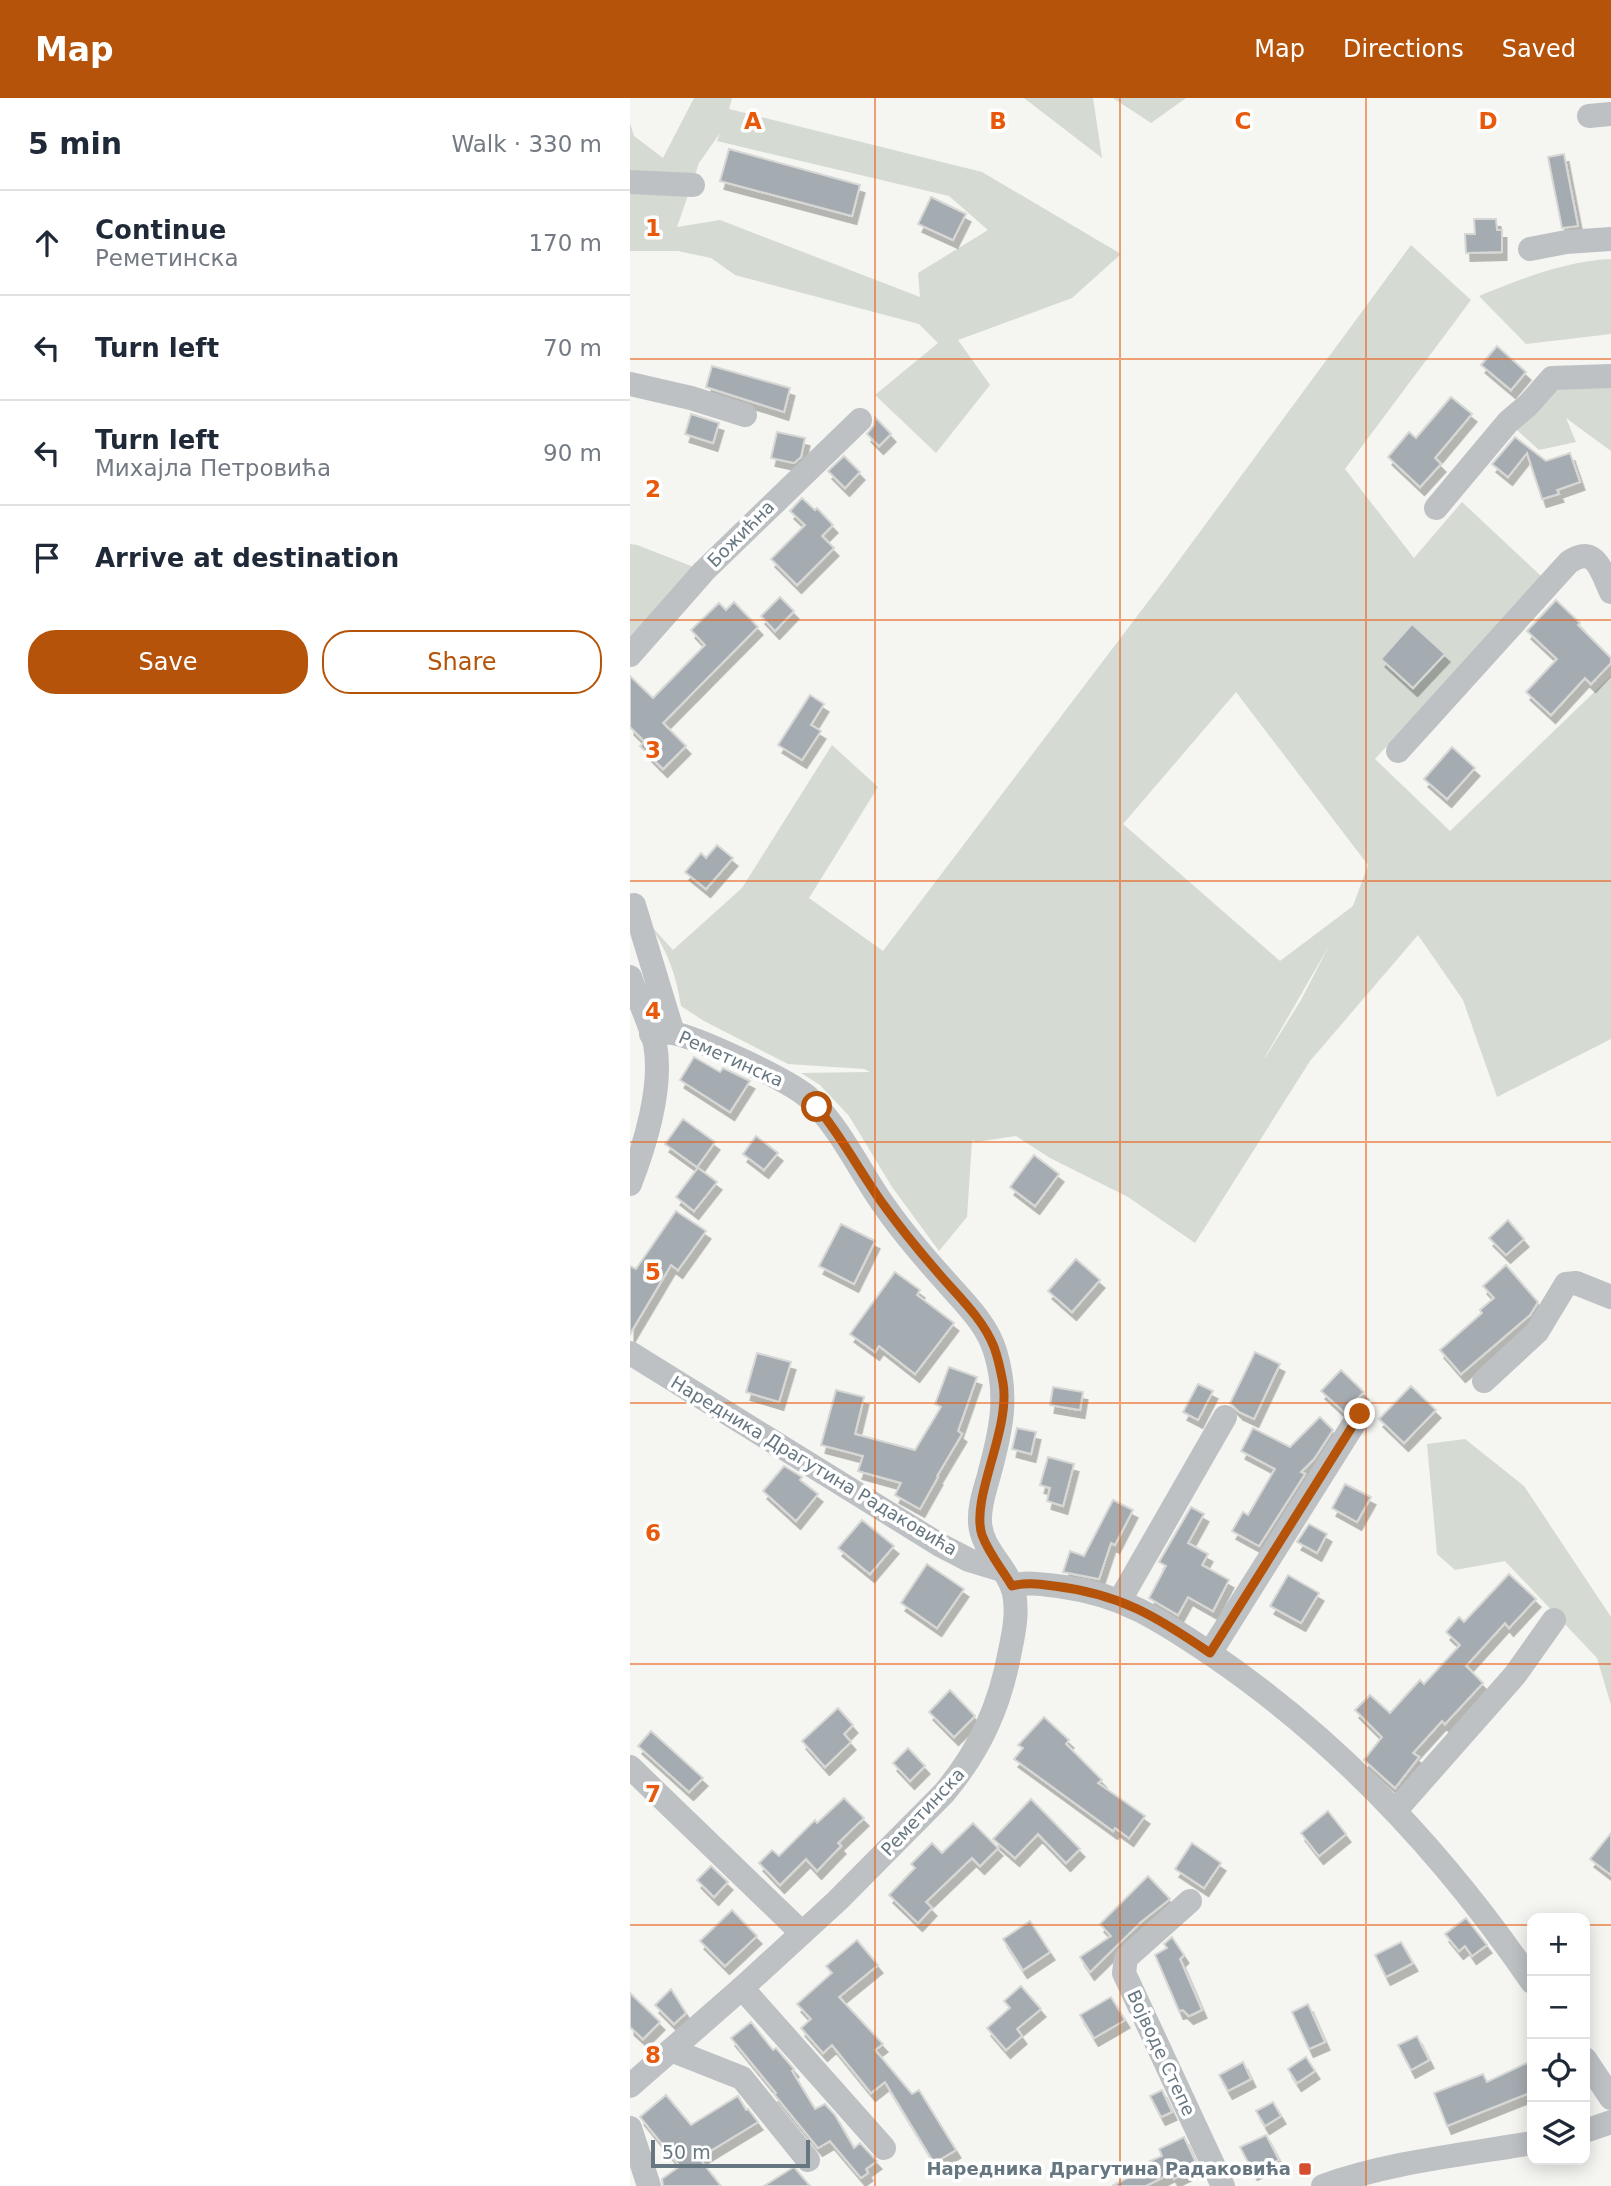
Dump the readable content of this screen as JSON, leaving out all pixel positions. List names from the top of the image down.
{
  "streets": {
    "street": [
      "Божићна",
      "Реметинска",
      "Наредника Драгутина Радаковића",
      "Војводе Степе"
    ]
  },
  "crossings": [
    ["Реметинска", "Наредника Драгутина Радаковића"]
  ],
  "places": {
    "transit": ["Наредника Драгутина Радаковића"]
  },
  "scale_bar": "50 m",
  "page": {
    "header": "Map",
    "nav": ["Map", "Directions", "Saved"],
    "heading": ["5 min", "Walk · 330 m"],
    "list": [
      ["Continue", "Реметинска", "170 m"],
      ["Turn left", "70 m"],
      ["Turn left", "Михајла Петровића", "90 m"],
      "Arrive at destination"
    ],
    "buttons": ["Save", "Share"],
    "map_buttons": ["+", "−"],
    "scale": "50 m"
  },
  "grid": {
    "columns": [
      "A",
      "B",
      "C",
      "D"
    ],
    "rows": [
      "1",
      "2",
      "3",
      "4",
      "5",
      "6",
      "7",
      "8"
    ]
  }
}
